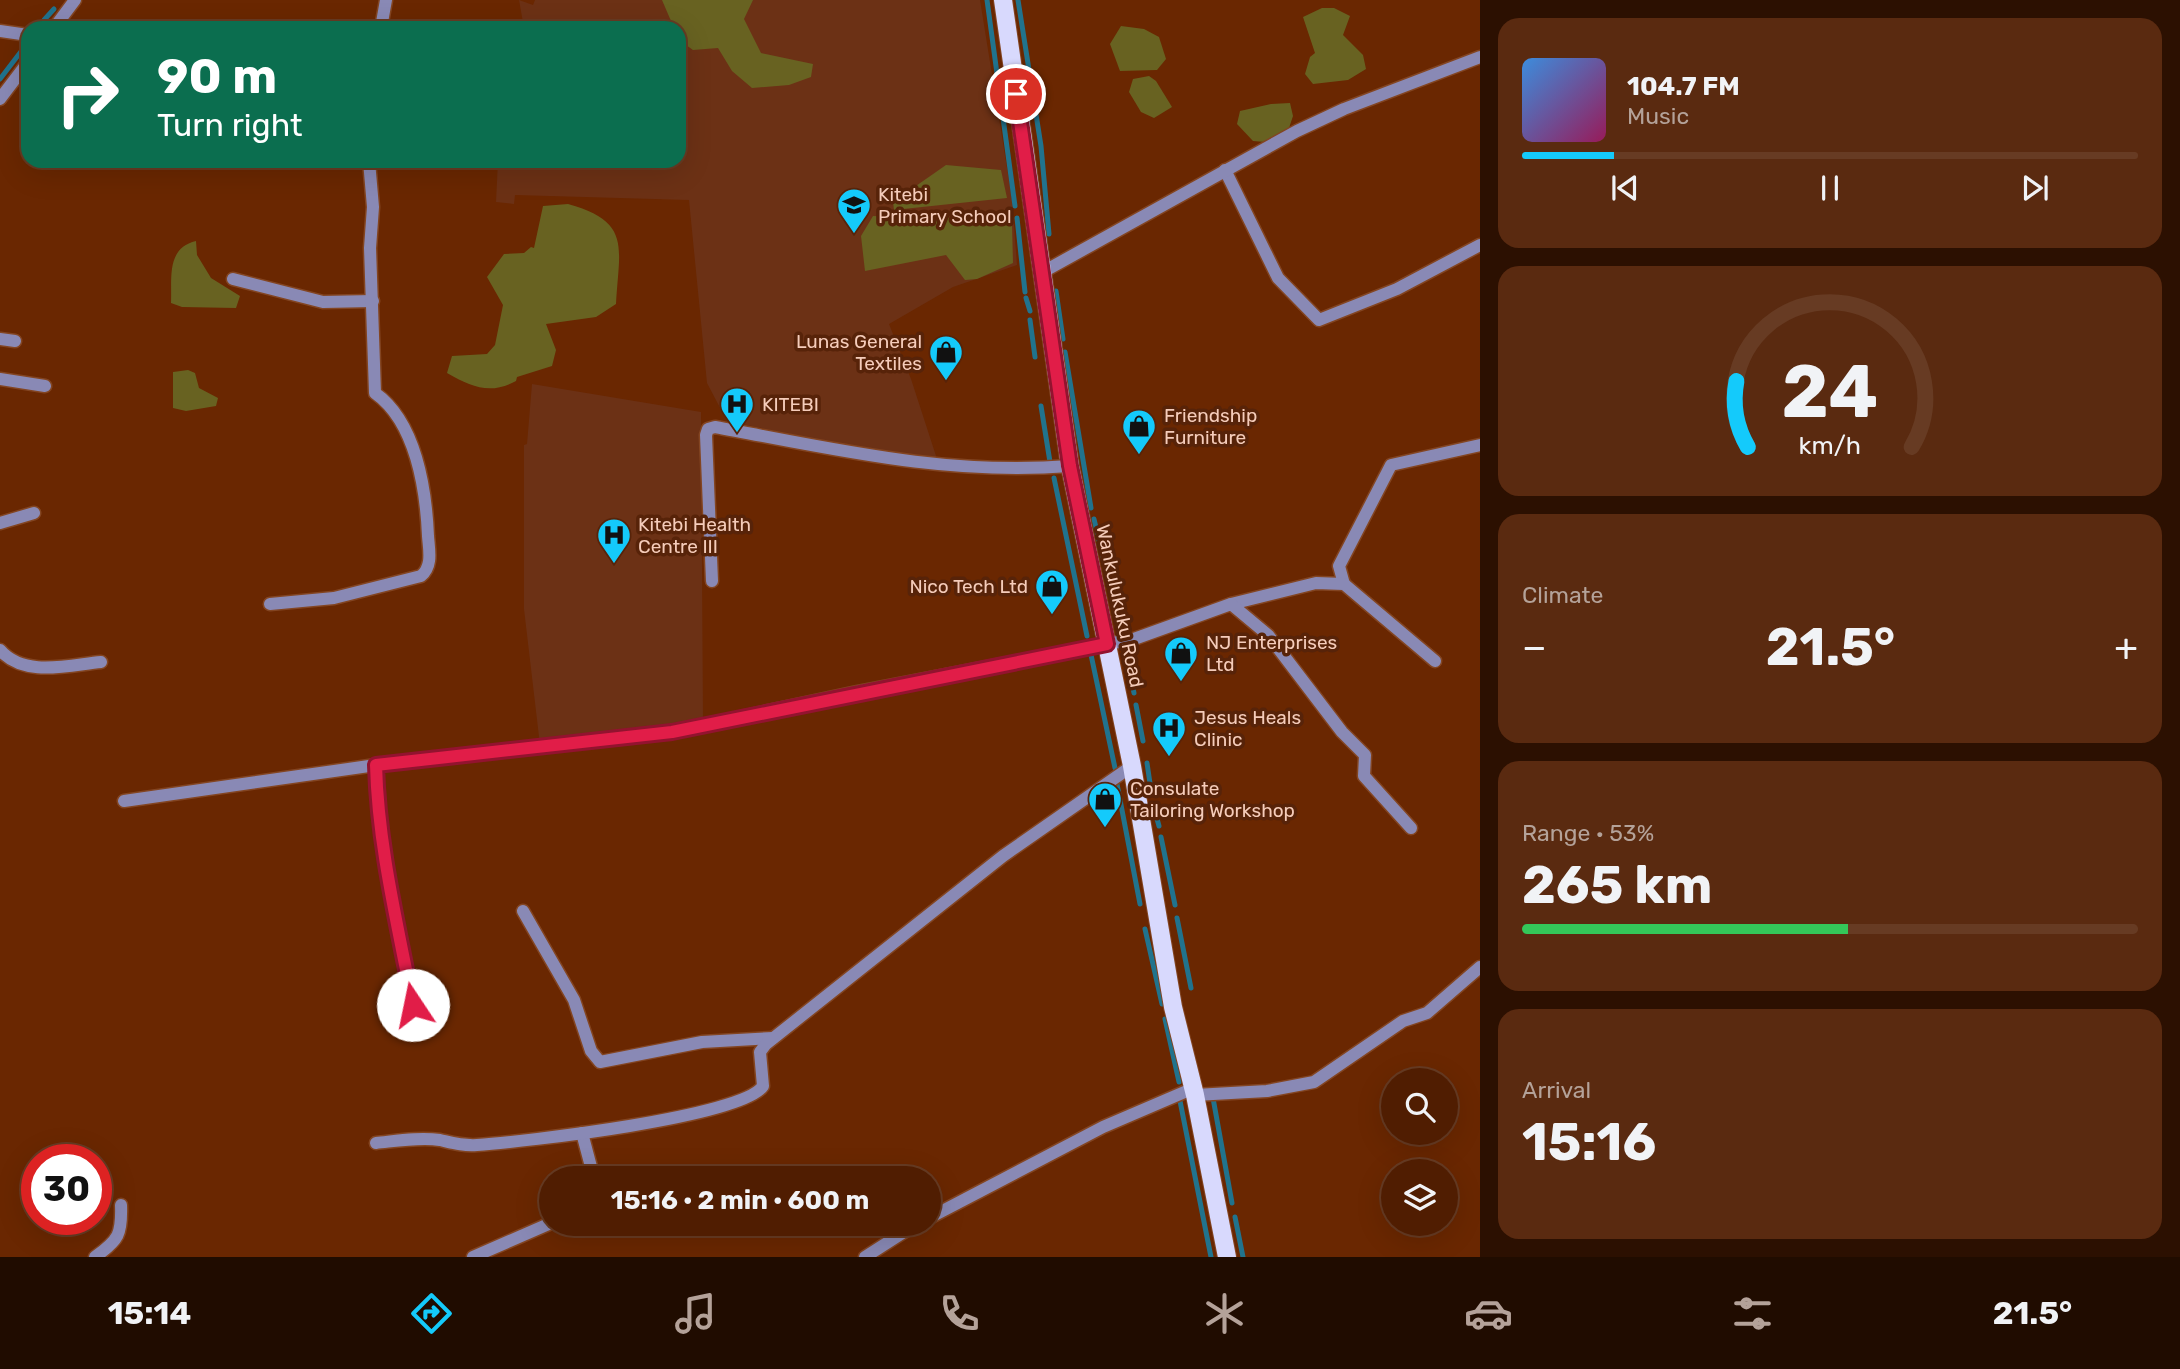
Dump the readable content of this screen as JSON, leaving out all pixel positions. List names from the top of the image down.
{
  "streets": {
    "main road": ["Wankulukuku Road"]
  },
  "places": {
    "school or university": ["Kitebi Primary School"],
    "shop": [
      "Lunas General Textiles",
      "Friendship Furniture",
      "Nico Tech Ltd",
      "NJ Enterprises Ltd",
      "Consulate Tailoring Workshop"
    ],
    "hospital": ["KITEBI", "Kitebi Health Centre III", "Jesus Heals Clinic"]
  },
  "page": {
    "turn": ["90 m", "Turn right"],
    "song": ["104.7 FM", "Music"],
    "tile": [
      "Climate",
      ["Range · 53%", "265 km"],
      ["Arrival", "15:16"]
    ],
    "heat": ["−", "21.5°", "+"],
    "limit": "30",
    "trip": "15:16 · 2 min · 600 m",
    "tabs": ["15:14", "21.5°"],
    "gauge": ["24", "km/h"]
  }
}
